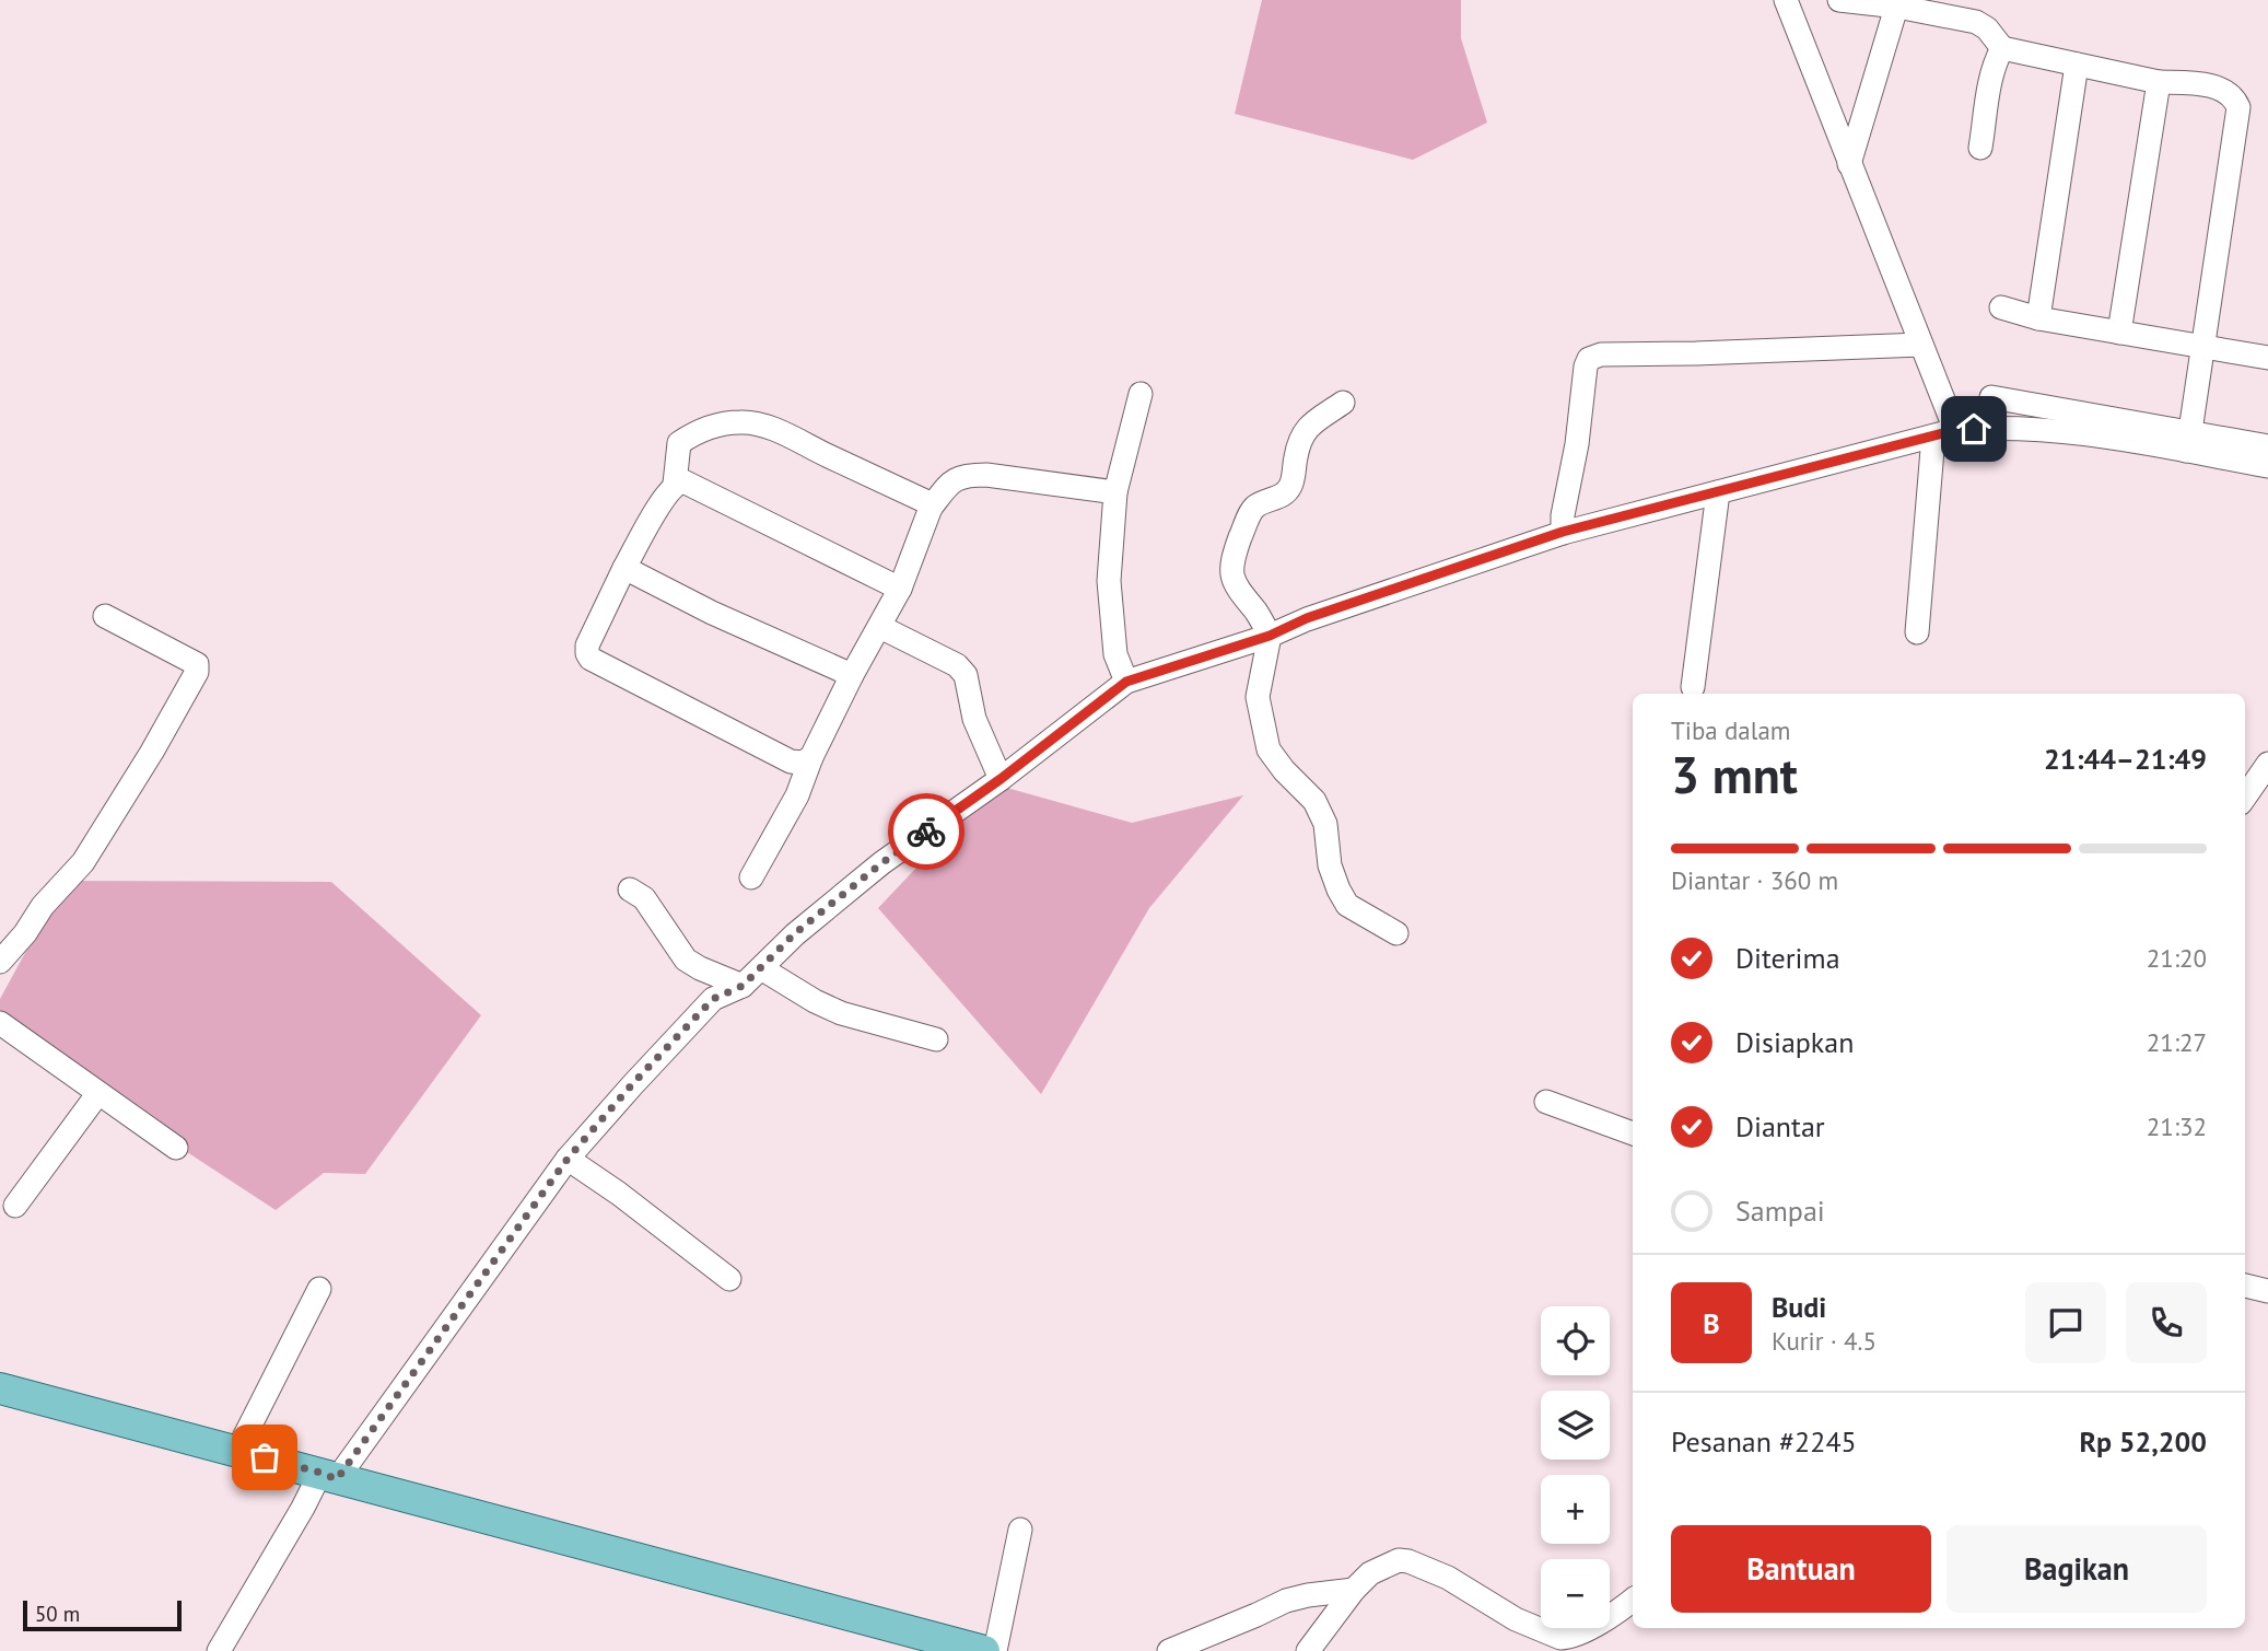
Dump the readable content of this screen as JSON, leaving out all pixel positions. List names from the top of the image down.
{
  "scale_bar": "50 m",
  "page": {
    "heading": ["3 mnt", "Tiba dalam", "21:44–21:49"],
    "panel": [
      "Budi",
      "Kurir · 4.5",
      "Pesanan #2245",
      "Rp 52,200"
    ],
    "bar": "Diantar · 360 m",
    "list": [
      ["Diterima", "21:20"],
      ["Disiapkan", "21:27"],
      ["Diantar", "21:32"],
      "Sampai"
    ],
    "round": "B",
    "map_buttons": ["+", "−"],
    "buttons": ["Bantuan", "Bagikan"],
    "scale": "50 m"
  }
}
